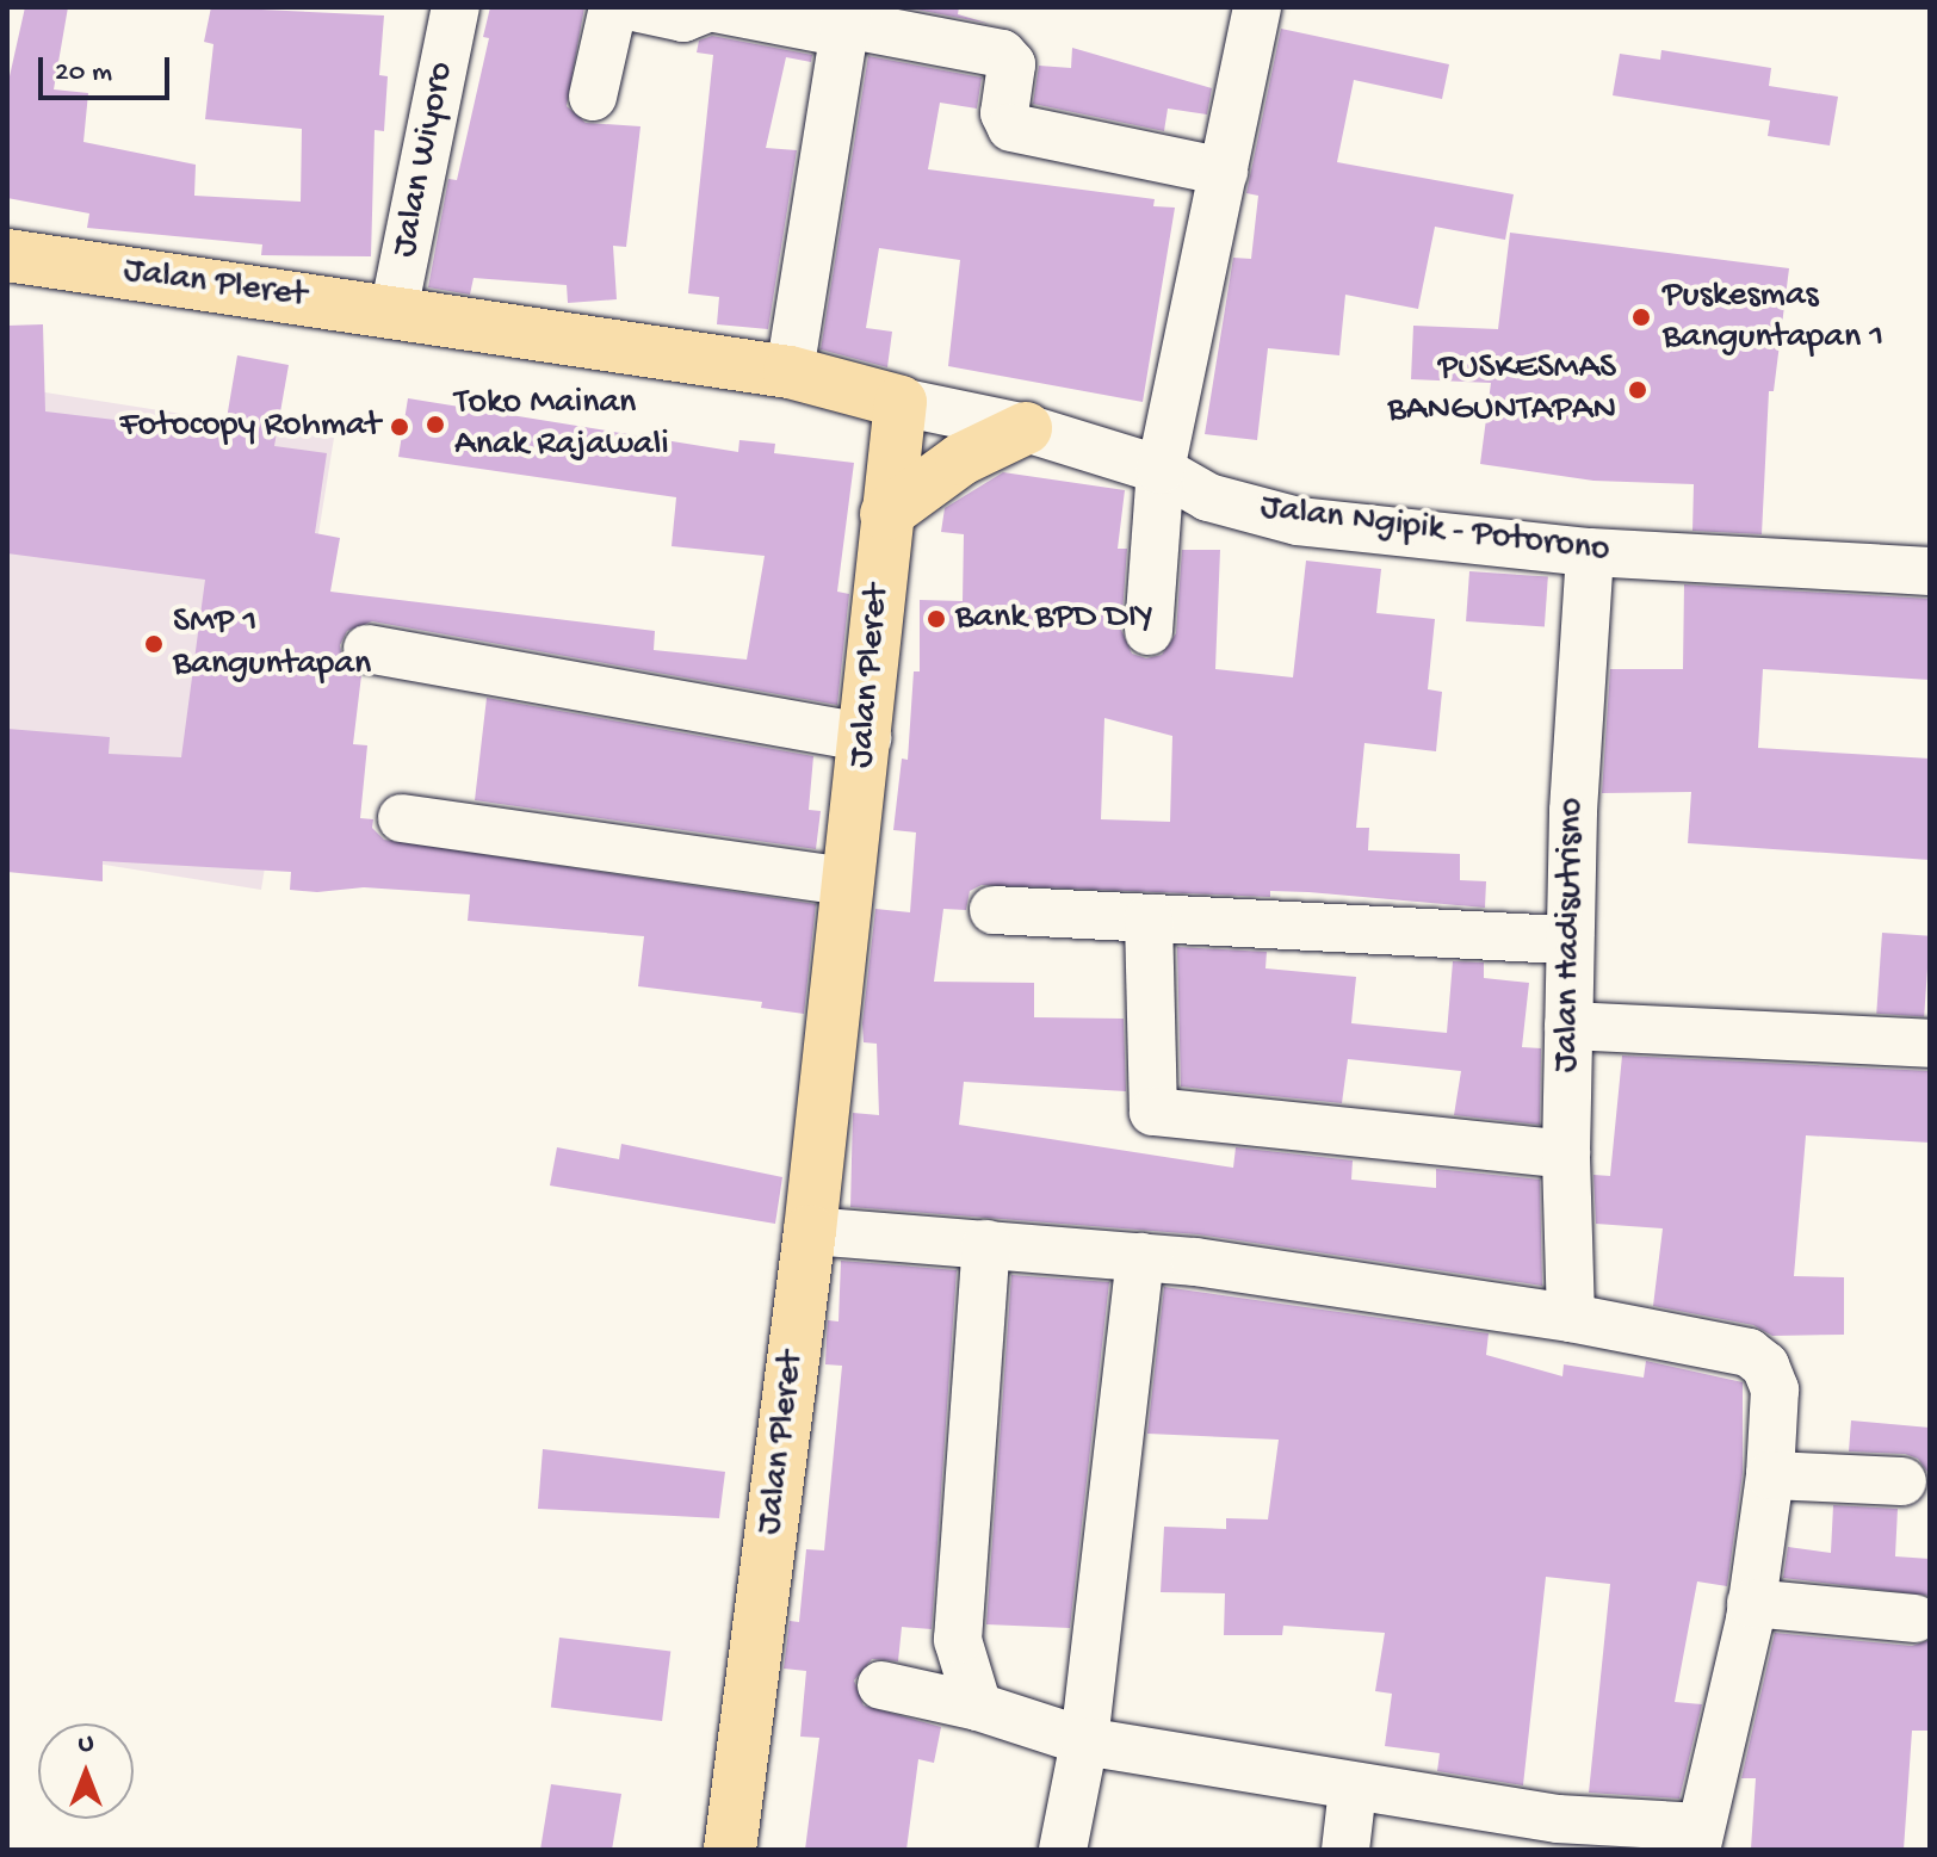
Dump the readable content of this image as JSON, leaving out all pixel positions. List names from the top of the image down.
{
  "streets": {
    "main road": ["Jalan Pleret"],
    "street": ["Jalan Wiyoro", "Jalan Ngipik - Potorono", "Jalan Hadisutrisno"]
  },
  "crossings": [
    ["Jalan Wiyoro", "Jalan Pleret"],
    ["Jalan Pleret", "Jalan Ngipik - Potorono"],
    ["Jalan Ngipik - Potorono", "Jalan Hadisutrisno"]
  ],
  "places": [
    "Puskesmas Banguntapan 1",
    "PUSKESMAS BANGUNTAPAN",
    "Toko Mainan Anak Rajawali",
    "Fotocopy Rohmat",
    "Bank BPD DIY",
    "SMP 1 Banguntapan"
  ],
  "scale_bar": "20 m",
  "north": "top"
}
